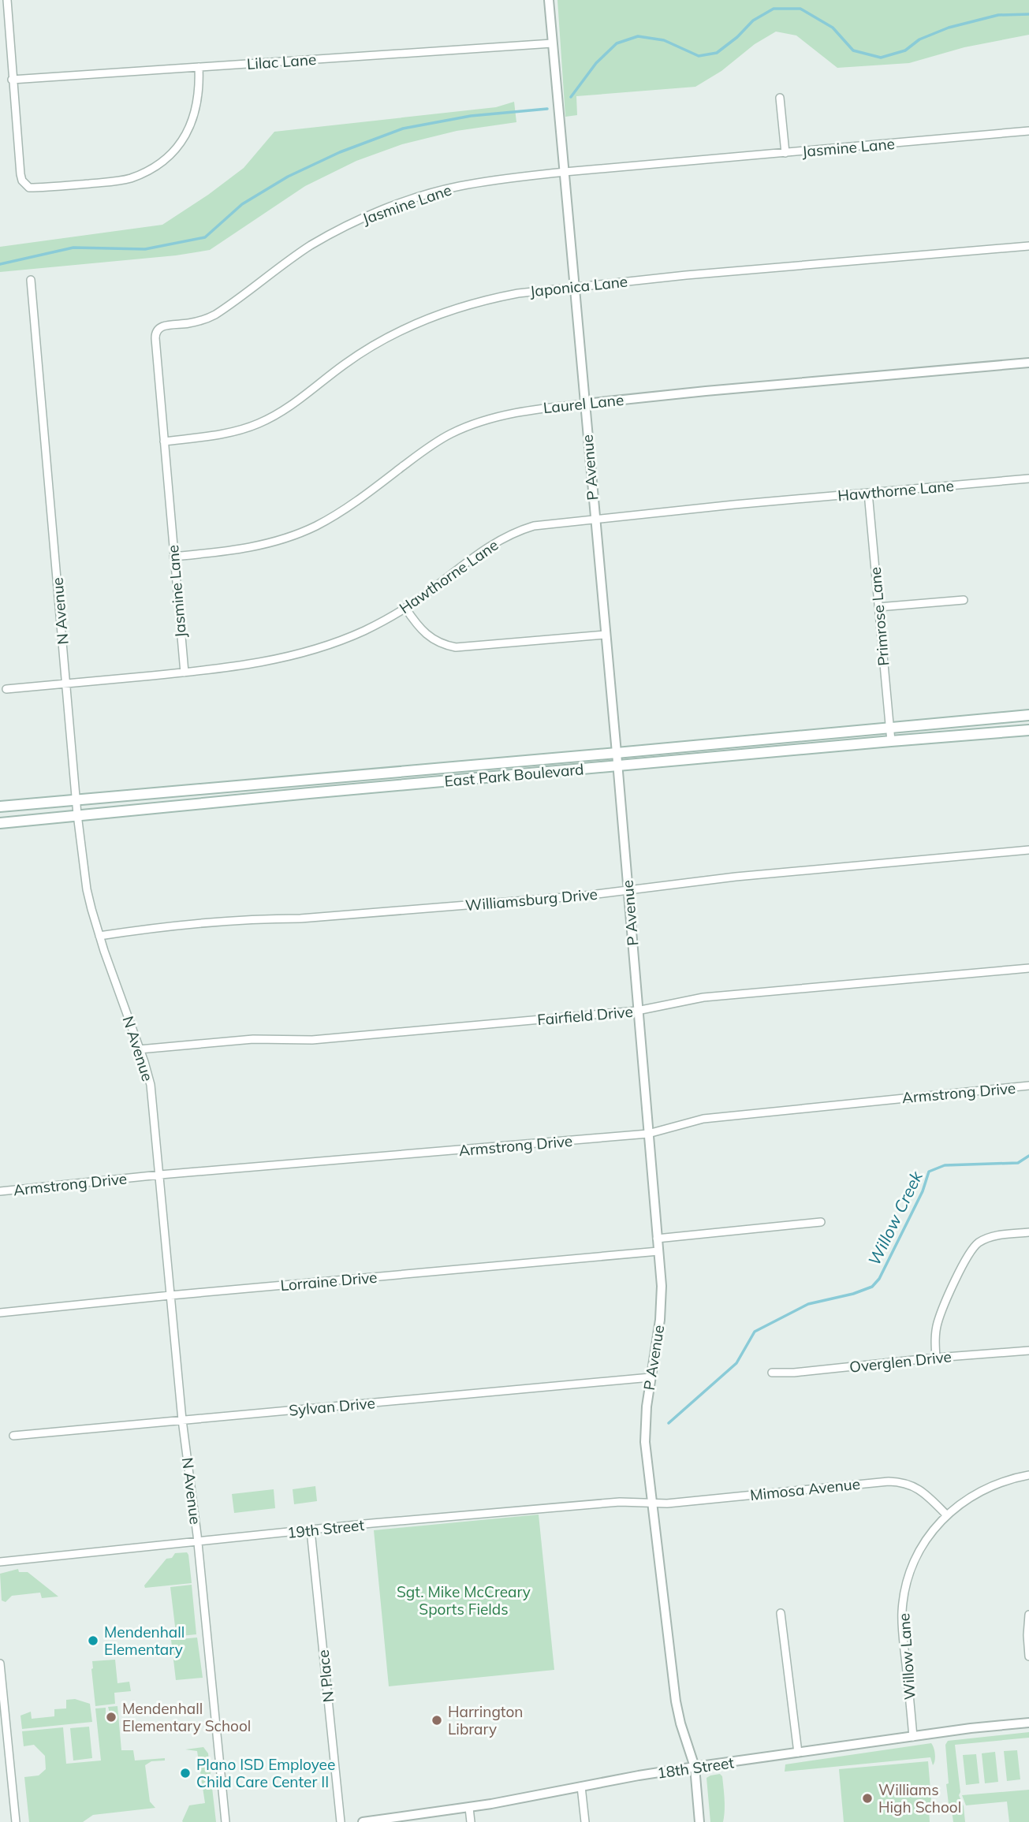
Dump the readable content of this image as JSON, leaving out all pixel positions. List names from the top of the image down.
{
  "streets": {
    "main road": ["East Park Boulevard"],
    "street": [
      "Lilac Lane",
      "Jasmine Lane",
      "Japonica Lane",
      "Laurel Lane",
      "P Avenue",
      "Hawthorne Lane",
      "N Avenue",
      "Primrose Lane",
      "Williamsburg Drive",
      "Fairfield Drive",
      "Armstrong Drive",
      "Lorraine Drive",
      "Overglen Drive",
      "Sylvan Drive",
      "Mimosa Avenue",
      "19th Street",
      "Willow Lane",
      "N Place",
      "18th Street"
    ]
  },
  "crossings": [
    ["Lilac Lane", "P Avenue"],
    ["Jasmine Lane", "Japonica Lane"],
    ["Jasmine Lane", "Laurel Lane"],
    ["Jasmine Lane", "P Avenue"],
    ["Jasmine Lane", "Hawthorne Lane"],
    ["Japonica Lane", "P Avenue"],
    ["Laurel Lane", "P Avenue"],
    ["P Avenue", "Hawthorne Lane"],
    ["P Avenue", "East Park Boulevard"],
    ["P Avenue", "Williamsburg Drive"],
    ["P Avenue", "Fairfield Drive"],
    ["P Avenue", "Armstrong Drive"],
    ["P Avenue", "Lorraine Drive"],
    ["P Avenue", "Sylvan Drive"],
    ["P Avenue", "Mimosa Avenue"],
    ["P Avenue", "19th Street"],
    ["P Avenue", "18th Street"],
    ["Hawthorne Lane", "N Avenue"],
    ["Hawthorne Lane", "Primrose Lane"],
    ["N Avenue", "East Park Boulevard"],
    ["N Avenue", "Williamsburg Drive"],
    ["N Avenue", "Fairfield Drive"],
    ["N Avenue", "Armstrong Drive"],
    ["N Avenue", "Lorraine Drive"],
    ["N Avenue", "Sylvan Drive"],
    ["N Avenue", "19th Street"],
    ["Primrose Lane", "East Park Boulevard"],
    ["Mimosa Avenue", "19th Street"],
    ["Mimosa Avenue", "Willow Lane"],
    ["19th Street", "N Place"],
    ["Willow Lane", "18th Street"]
  ],
  "water": ["Willow Creek"],
  "parks": ["Sgt. Mike McCreary Sports Fields"],
  "places": [
    "Mendenhall Elementary",
    "Mendenhall Elementary School",
    "Harrington Library",
    "Plano ISD Employee Child Care Center II",
    "Williams High School"
  ]
}
